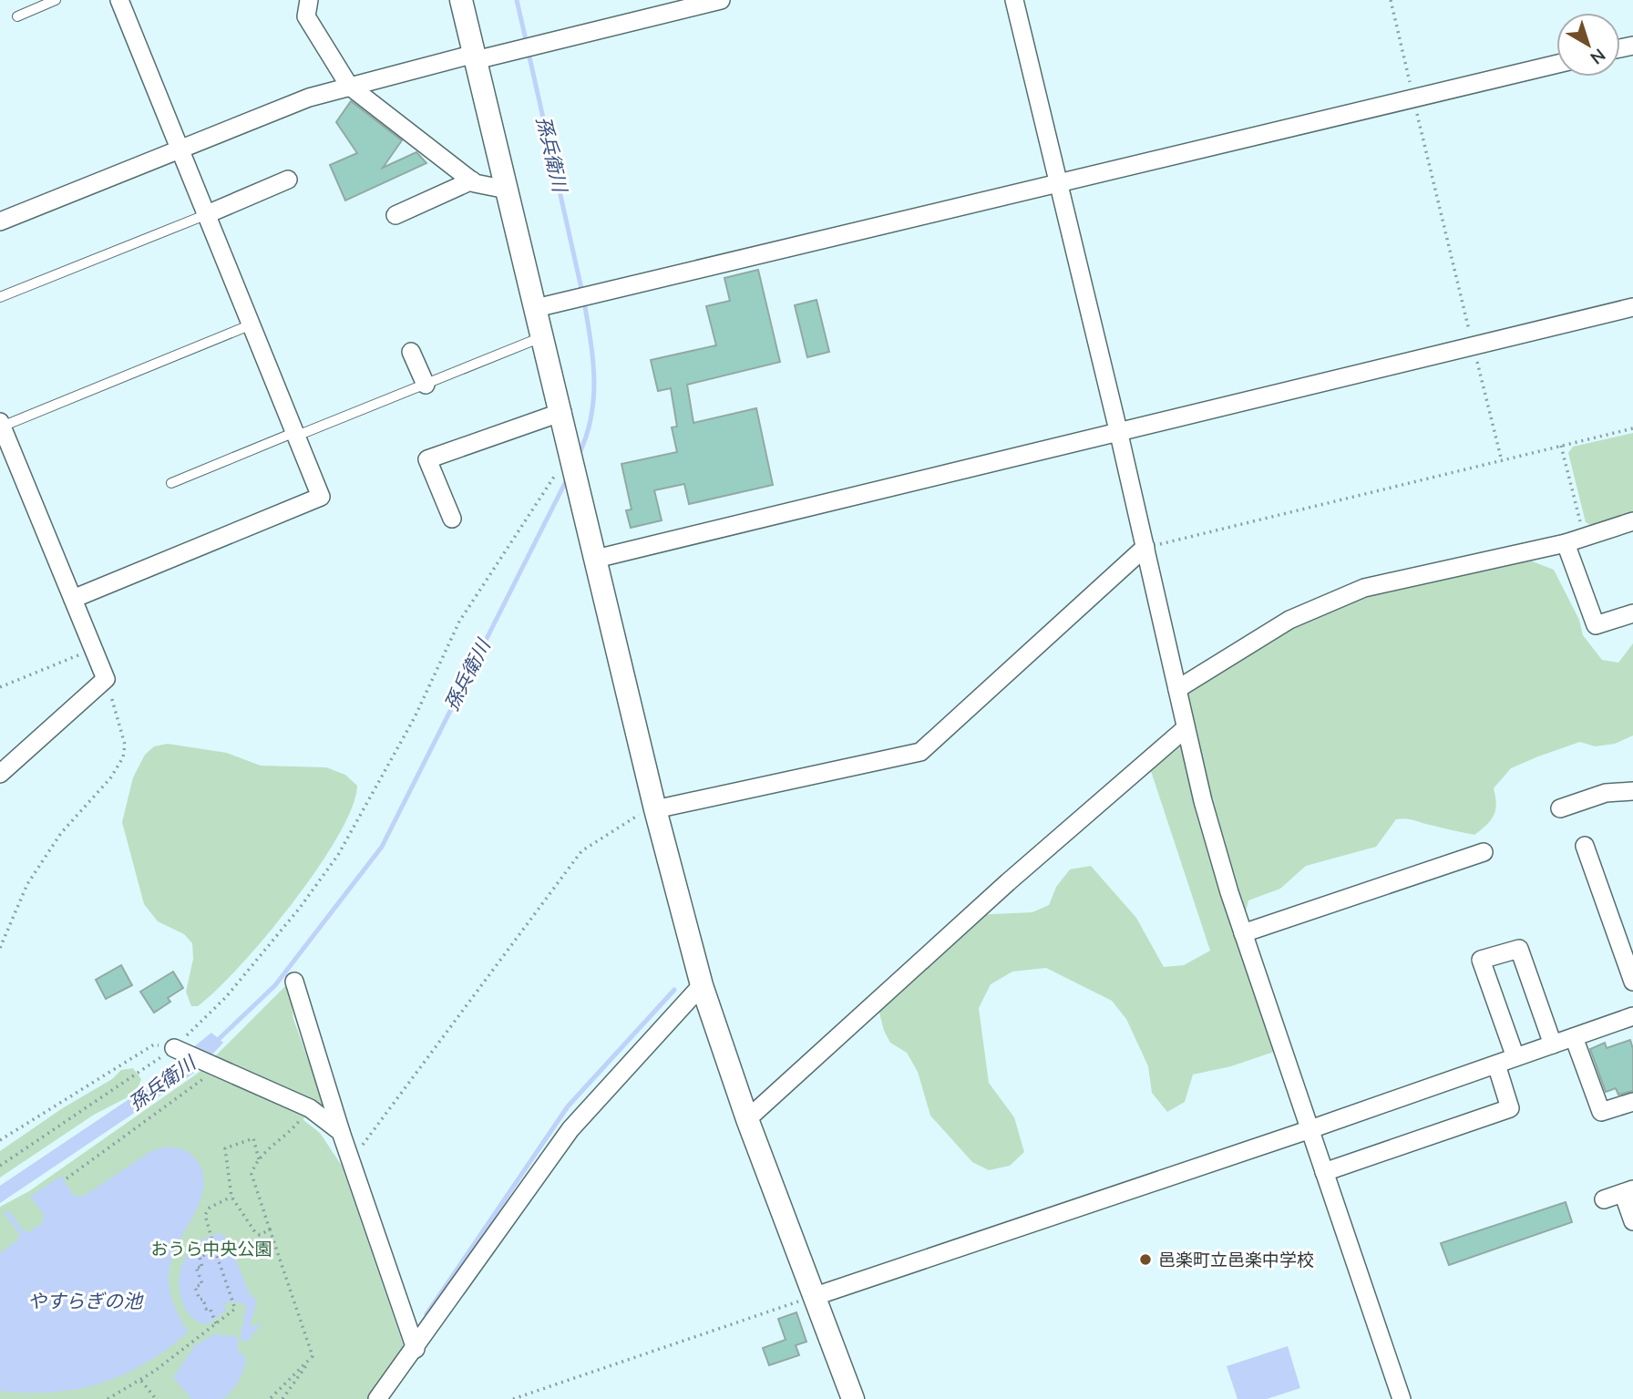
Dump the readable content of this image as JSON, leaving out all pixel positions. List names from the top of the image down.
{
  "water": ["孫兵衛川", "やすらぎの池"],
  "parks": ["おうら中央公園"],
  "places": ["邑楽町立邑楽中学校"],
  "north": "bottom right"
}
